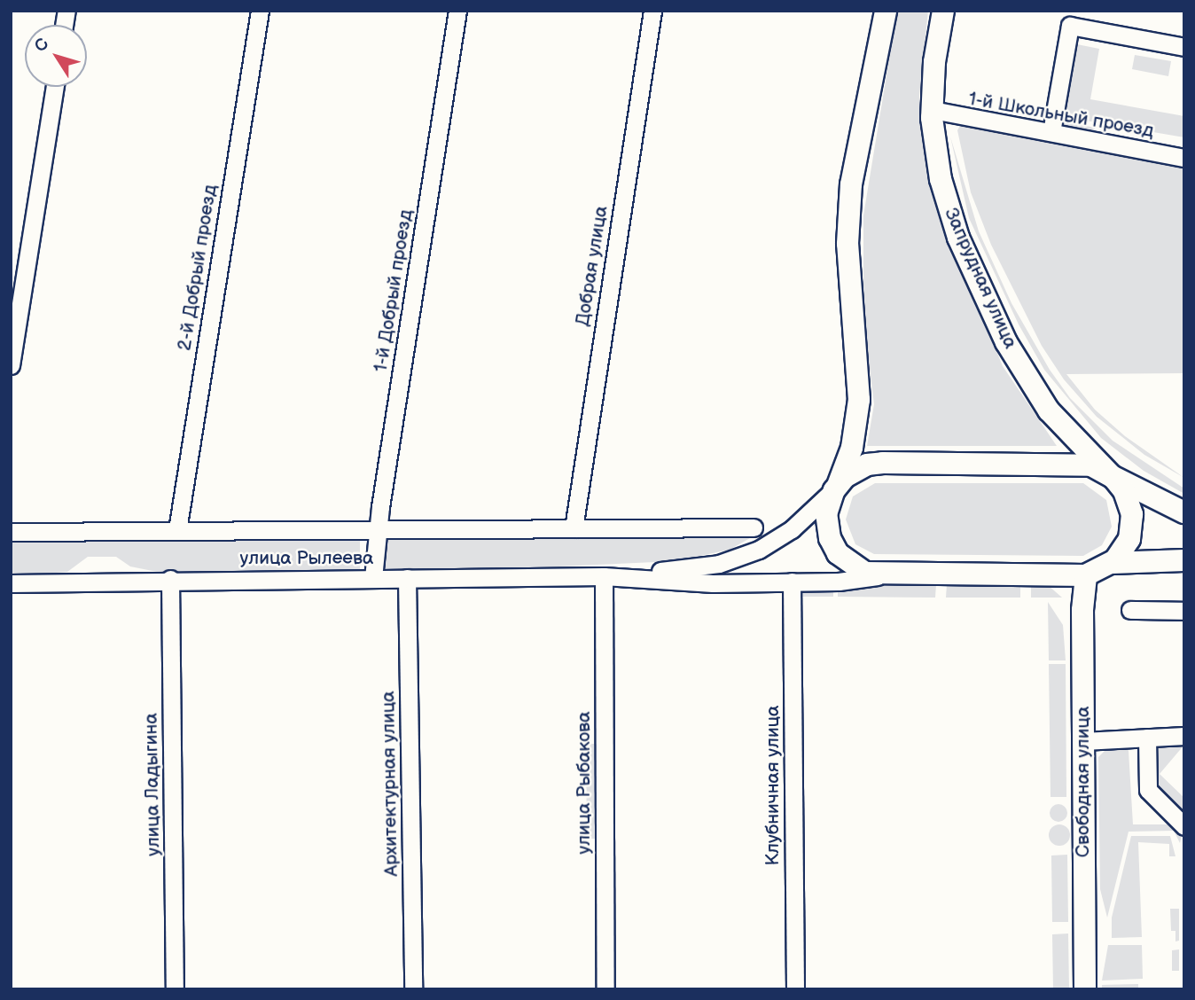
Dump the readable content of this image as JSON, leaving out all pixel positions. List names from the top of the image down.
{
  "streets": {
    "main road": ["Запрудная улица", "Свободная улица"],
    "street": [
      "1-й Школьный проезд",
      "Добрая улица",
      "2-й Добрый проезд",
      "1-й Добрый проезд",
      "улица Рылеева",
      "улица Рыбакова",
      "Архитектурная улица",
      "улица Ладыгина",
      "Клубничная улица"
    ]
  },
  "crossings": [
    ["1-й Школьный проезд", "Запрудная улица"],
    ["1-й Добрый проезд", "улица Рылеева"],
    ["улица Рылеева", "улица Рыбакова"],
    ["улица Рылеева", "Архитектурная улица"],
    ["улица Рылеева", "улица Ладыгина"],
    ["улица Рылеева", "Клубничная улица"]
  ],
  "north": "top left"
}
